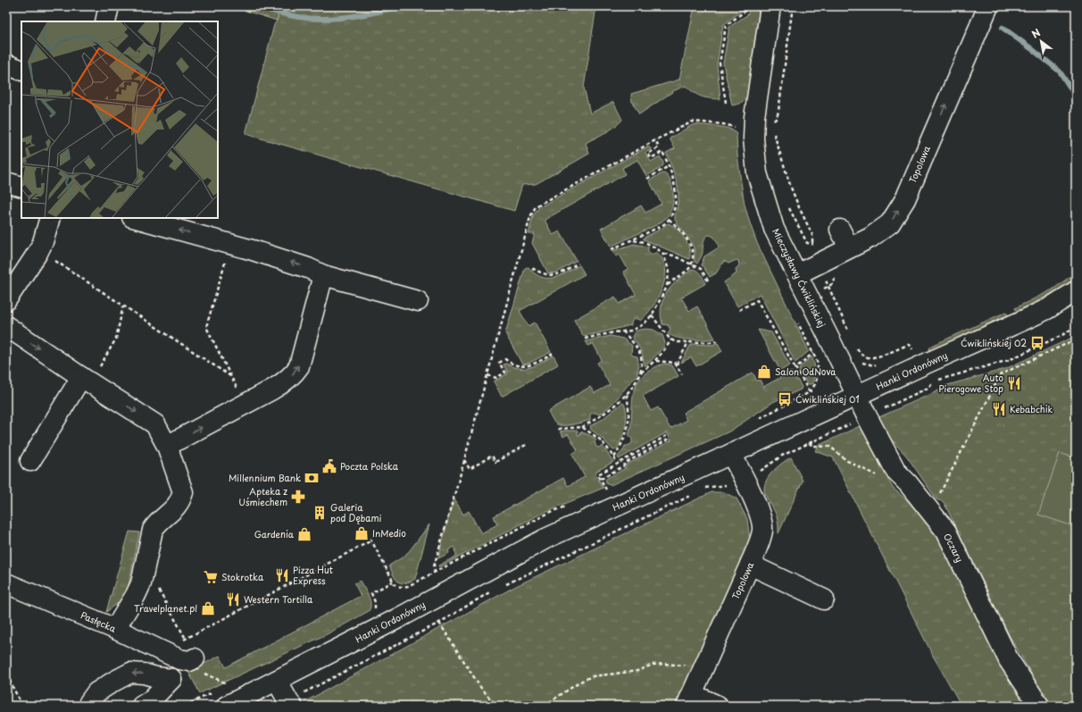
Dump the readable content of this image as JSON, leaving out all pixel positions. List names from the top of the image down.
{
  "streets": {
    "street": [
      "Topolowa",
      "Mieczysławy Ćwiklińskiej",
      "Hanki Ordonówny",
      "Oczary",
      "Pasłęcka"
    ]
  },
  "crossings": [
    ["Topolowa", "Mieczysławy Ćwiklińskiej"],
    ["Topolowa", "Hanki Ordonówny"],
    ["Mieczysławy Ćwiklińskiej", "Hanki Ordonówny"],
    ["Mieczysławy Ćwiklińskiej", "Oczary"],
    ["Hanki Ordonówny", "Oczary"]
  ],
  "one_way": ["Topolowa"],
  "places": {
    "bus stop": ["Ćwiklińskiej 02", "Ćwiklińskiej 01"],
    "shop": [
      "Salon OdNova",
      "InMedio",
      "Gardenia",
      "Travelplanet.pl"
    ],
    "restaurant": [
      "Auto Pierogowe Stop",
      "Kebabchik",
      "Pizza Hut Express",
      "Western Tortilla"
    ],
    "public building": ["Poczta Polska"],
    "bank": ["Millennium Bank"],
    "pharmacy": ["Apteka z Uśmiechem"],
    "building": ["Galeria pod Dębami"],
    "supermarket": ["Stokrotka"]
  },
  "north": "top left"
}
